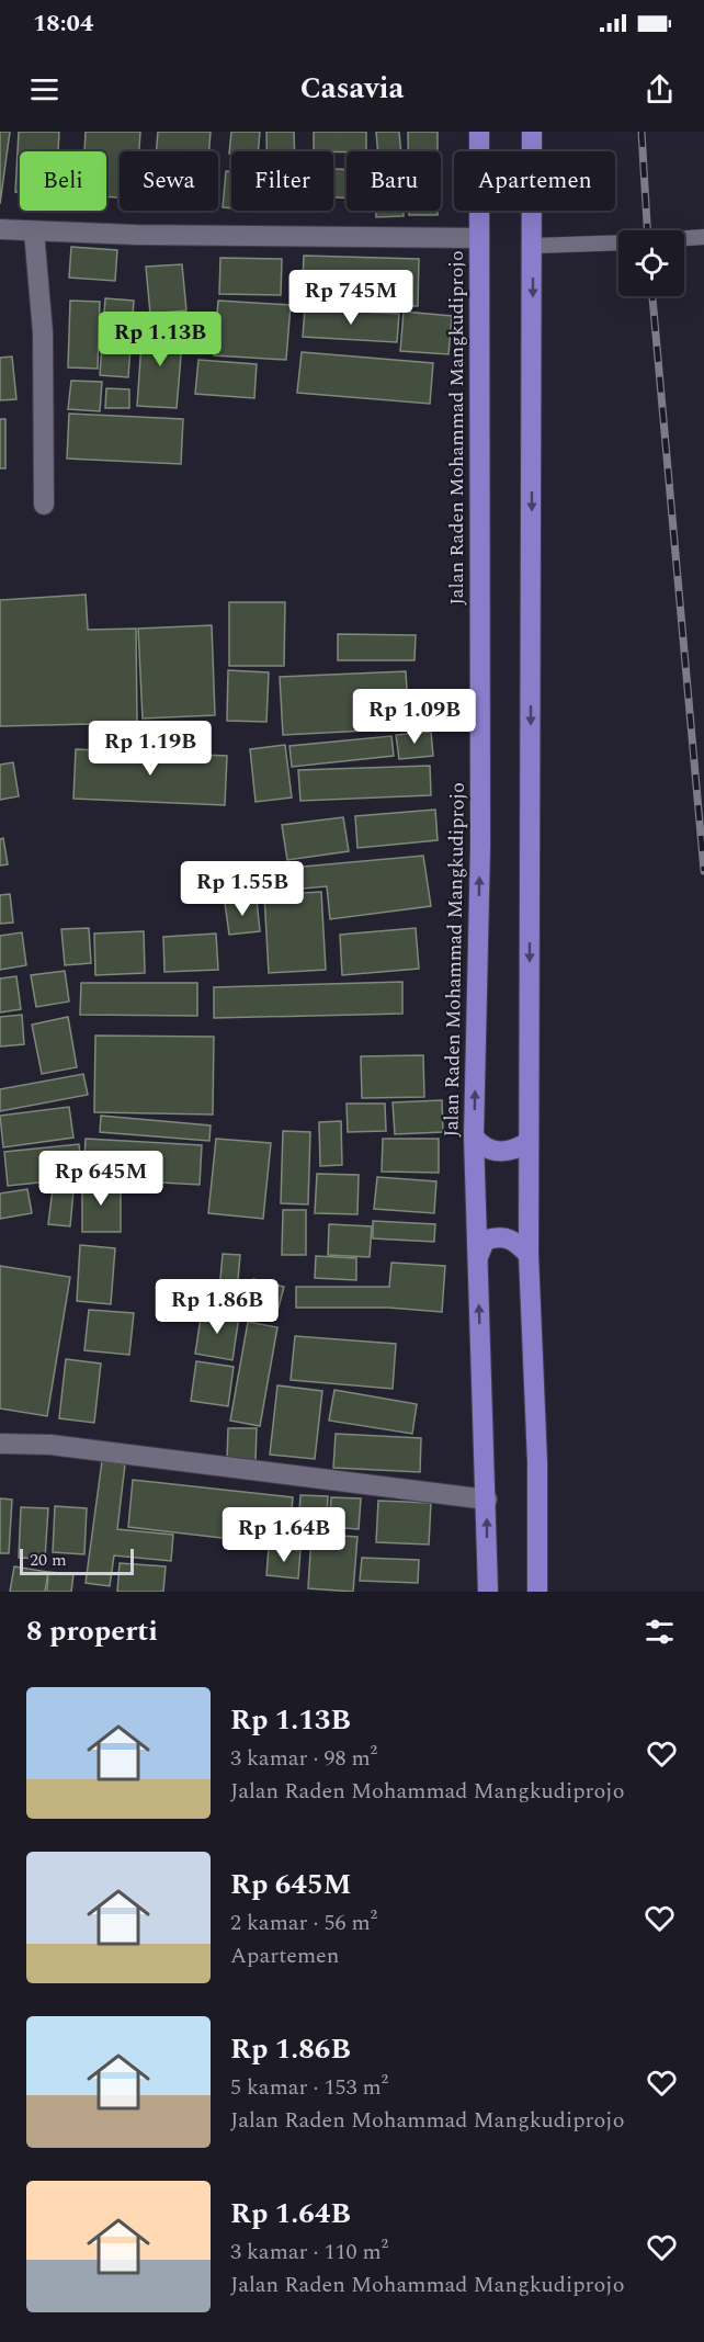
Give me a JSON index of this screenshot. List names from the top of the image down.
{
  "streets": {
    "highway": ["Jalan Raden Mohammad Mangkudiprojo"]
  },
  "scale_bar": "20 m",
  "page": {
    "status": "18:04",
    "header": "Casavia",
    "chip": [
      "Beli",
      "Sewa",
      "Filter",
      "Baru",
      "Apartemen"
    ],
    "price": [
      "Rp 745M",
      "Rp 1.13B",
      "Rp 1.09B",
      "Rp 1.19B",
      "Rp 1.55B",
      "Rp 645M",
      "Rp 1.86B",
      "Rp 1.64B"
    ],
    "scale": "20 m",
    "heading": "8 properti",
    "list": [
      {
        "name": "Rp 1.13B",
        "note": "3 kamar · 98 m² · Jalan Raden Mohammad Mangkudiprojo"
      },
      {
        "name": "Rp 645M",
        "note": "2 kamar · 56 m² · Apartemen"
      },
      {
        "name": "Rp 1.86B",
        "note": "5 kamar · 153 m² · Jalan Raden Mohammad Mangkudiprojo"
      },
      {
        "name": "Rp 1.64B",
        "note": "3 kamar · 110 m² · Jalan Raden Mohammad Mangkudiprojo"
      }
    ]
  }
}
